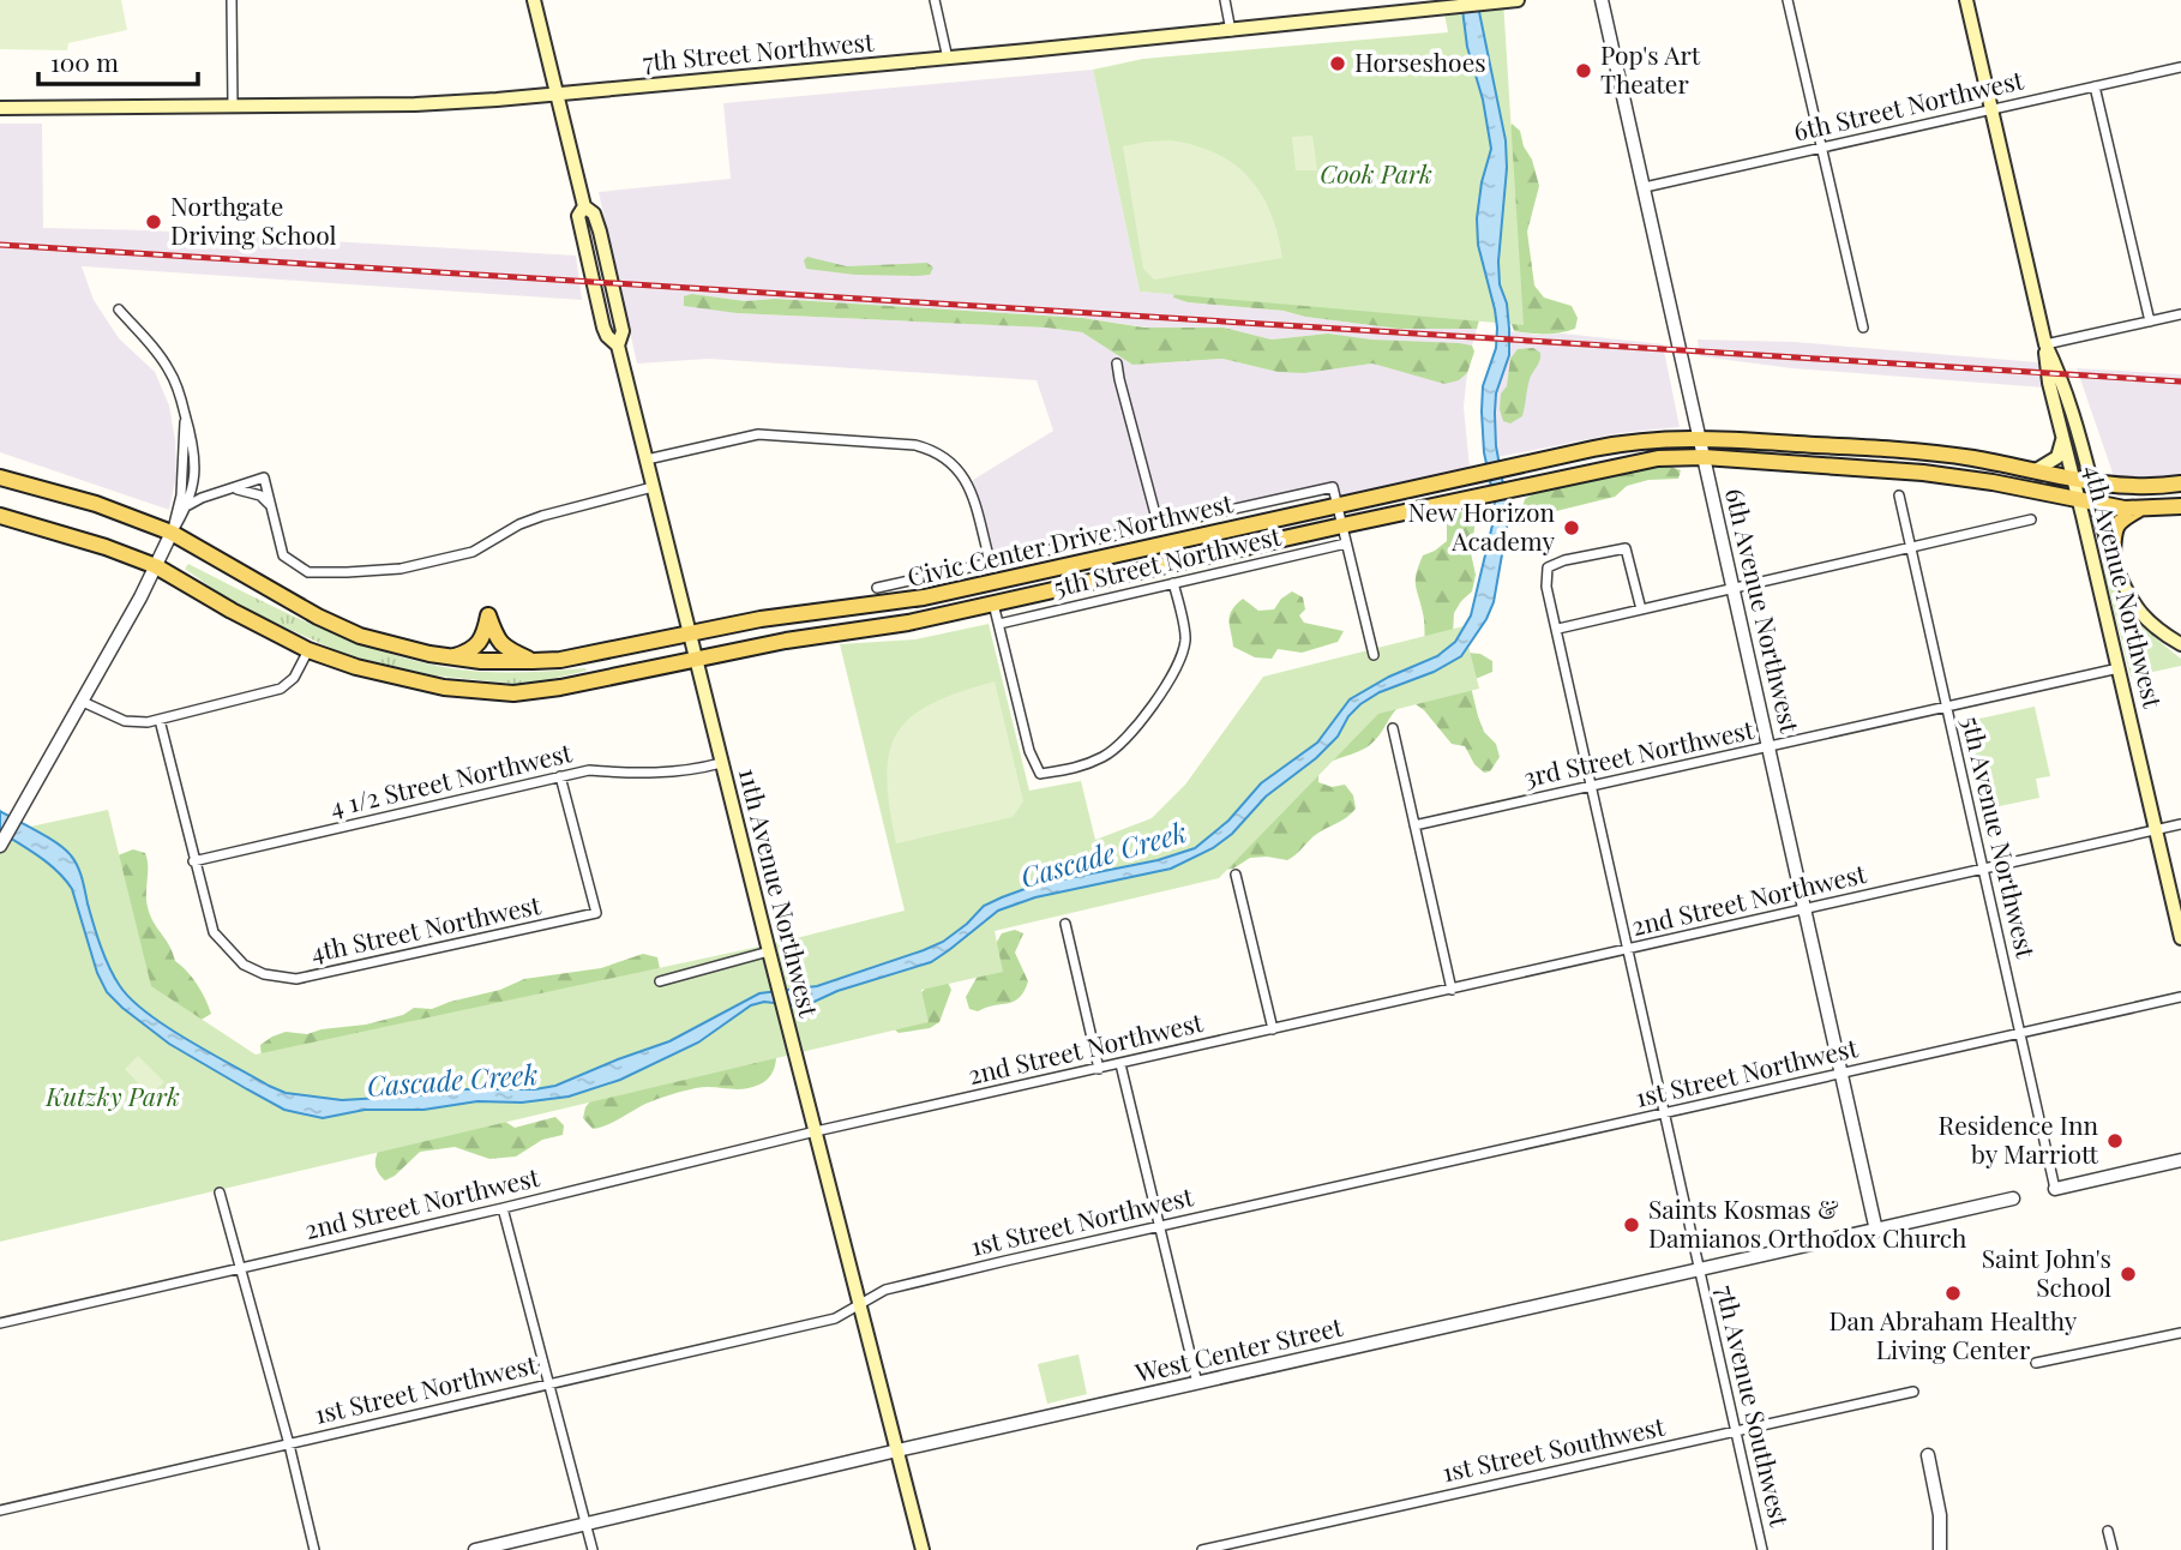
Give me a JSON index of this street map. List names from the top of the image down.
{
  "streets": {
    "main road": [
      "7th Street Northwest",
      "Civic Center Drive Northwest",
      "4th Avenue Northwest",
      "11th Avenue Northwest"
    ],
    "street": [
      "6th Street Northwest",
      "5th Street Northwest",
      "6th Avenue Northwest",
      "3rd Street Northwest",
      "4 1/2 Street Northwest",
      "5th Avenue Northwest",
      "2nd Street Northwest",
      "4th Street Northwest",
      "1st Street Northwest",
      "West Center Street",
      "7th Avenue Southwest",
      "1st Street Southwest"
    ]
  },
  "crossings": [
    ["7th Street Northwest", "11th Avenue Northwest"],
    ["6th Street Northwest", "4th Avenue Northwest"],
    ["6th Street Northwest", "6th Avenue Northwest"],
    ["Civic Center Drive Northwest", "5th Street Northwest"],
    ["Civic Center Drive Northwest", "4th Avenue Northwest"],
    ["Civic Center Drive Northwest", "6th Avenue Northwest"],
    ["Civic Center Drive Northwest", "11th Avenue Northwest"],
    ["4th Avenue Northwest", "3rd Street Northwest"],
    ["4th Avenue Northwest", "2nd Street Northwest"],
    ["6th Avenue Northwest", "3rd Street Northwest"],
    ["6th Avenue Northwest", "2nd Street Northwest"],
    ["6th Avenue Northwest", "1st Street Northwest"],
    ["6th Avenue Northwest", "West Center Street"],
    ["3rd Street Northwest", "5th Avenue Northwest"],
    ["3rd Street Northwest", "7th Avenue Southwest"],
    ["4 1/2 Street Northwest", "11th Avenue Northwest"],
    ["4 1/2 Street Northwest", "4th Street Northwest"],
    ["5th Avenue Northwest", "2nd Street Northwest"],
    ["5th Avenue Northwest", "1st Street Northwest"],
    ["11th Avenue Northwest", "2nd Street Northwest"],
    ["11th Avenue Northwest", "1st Street Northwest"],
    ["11th Avenue Northwest", "West Center Street"],
    ["2nd Street Northwest", "7th Avenue Southwest"],
    ["1st Street Northwest", "7th Avenue Southwest"],
    ["West Center Street", "7th Avenue Southwest"],
    ["7th Avenue Southwest", "1st Street Southwest"]
  ],
  "water": ["Cascade Creek"],
  "parks": ["Cook Park", "Kutzky Park"],
  "places": [
    "Horseshoes",
    "Pop's Art Theater",
    "Northgate Driving School",
    "New Horizon Academy",
    "Residence Inn by Marriott",
    "Saints Kosmas & Damianos Orthodox Church",
    "Saint John's School",
    "Dan Abraham Healthy Living Center"
  ],
  "scale_bar": "100 m"
}
